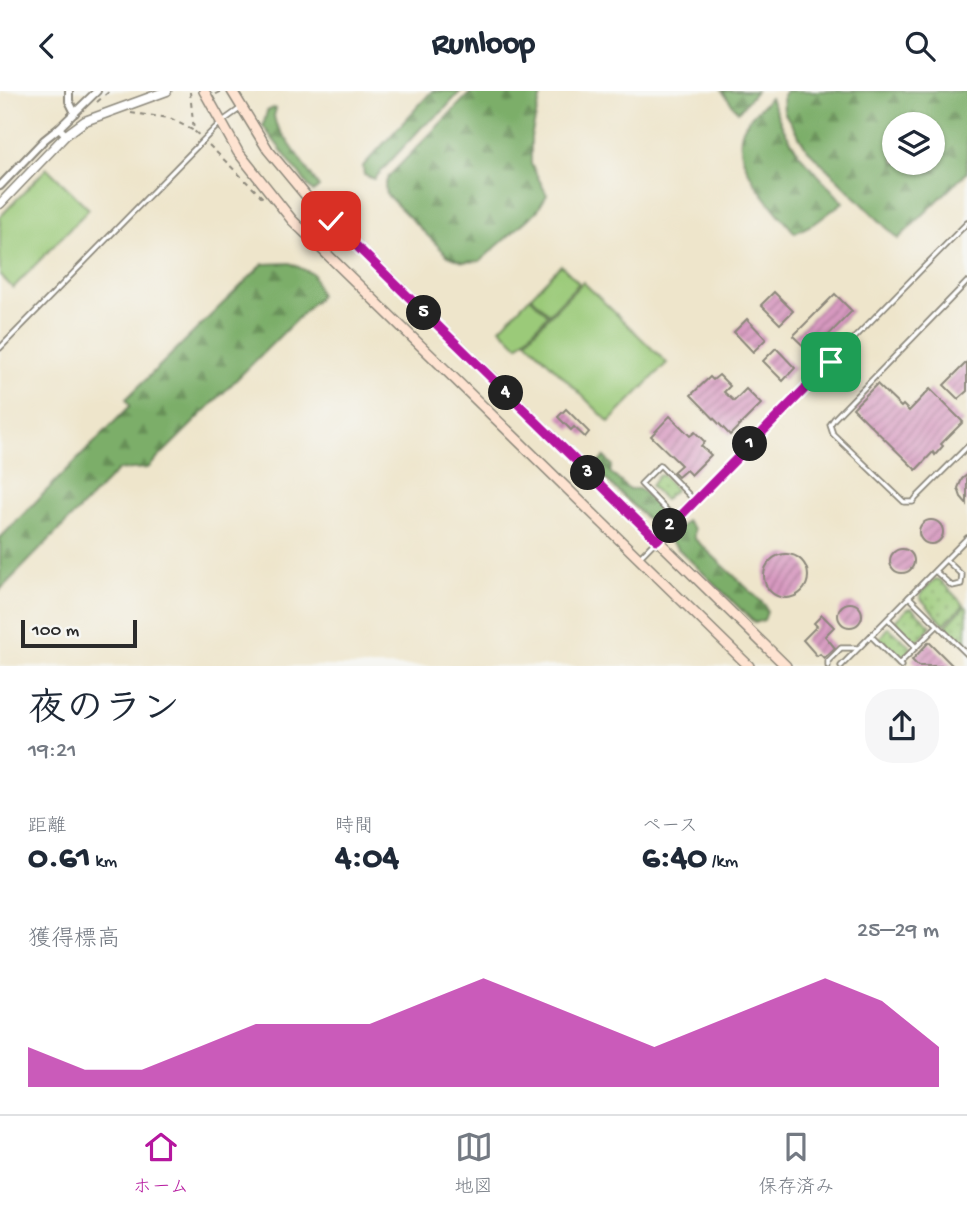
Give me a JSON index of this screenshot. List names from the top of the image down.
{
  "scale_bar": "100 m",
  "page": {
    "header": "Runloop",
    "pins": [
      "5",
      "4",
      "1",
      "3",
      "2"
    ],
    "scale": "100 m",
    "heading": ["夜のラン", "19:21"],
    "stats": [
      ["距離", "0.61 km"],
      ["時間", "4:04"],
      ["ペース", "6:40 /km"]
    ],
    "chart": ["獲得標高", "25–29 m"],
    "tabs": ["ホーム", "地図", "保存済み"]
  }
}
